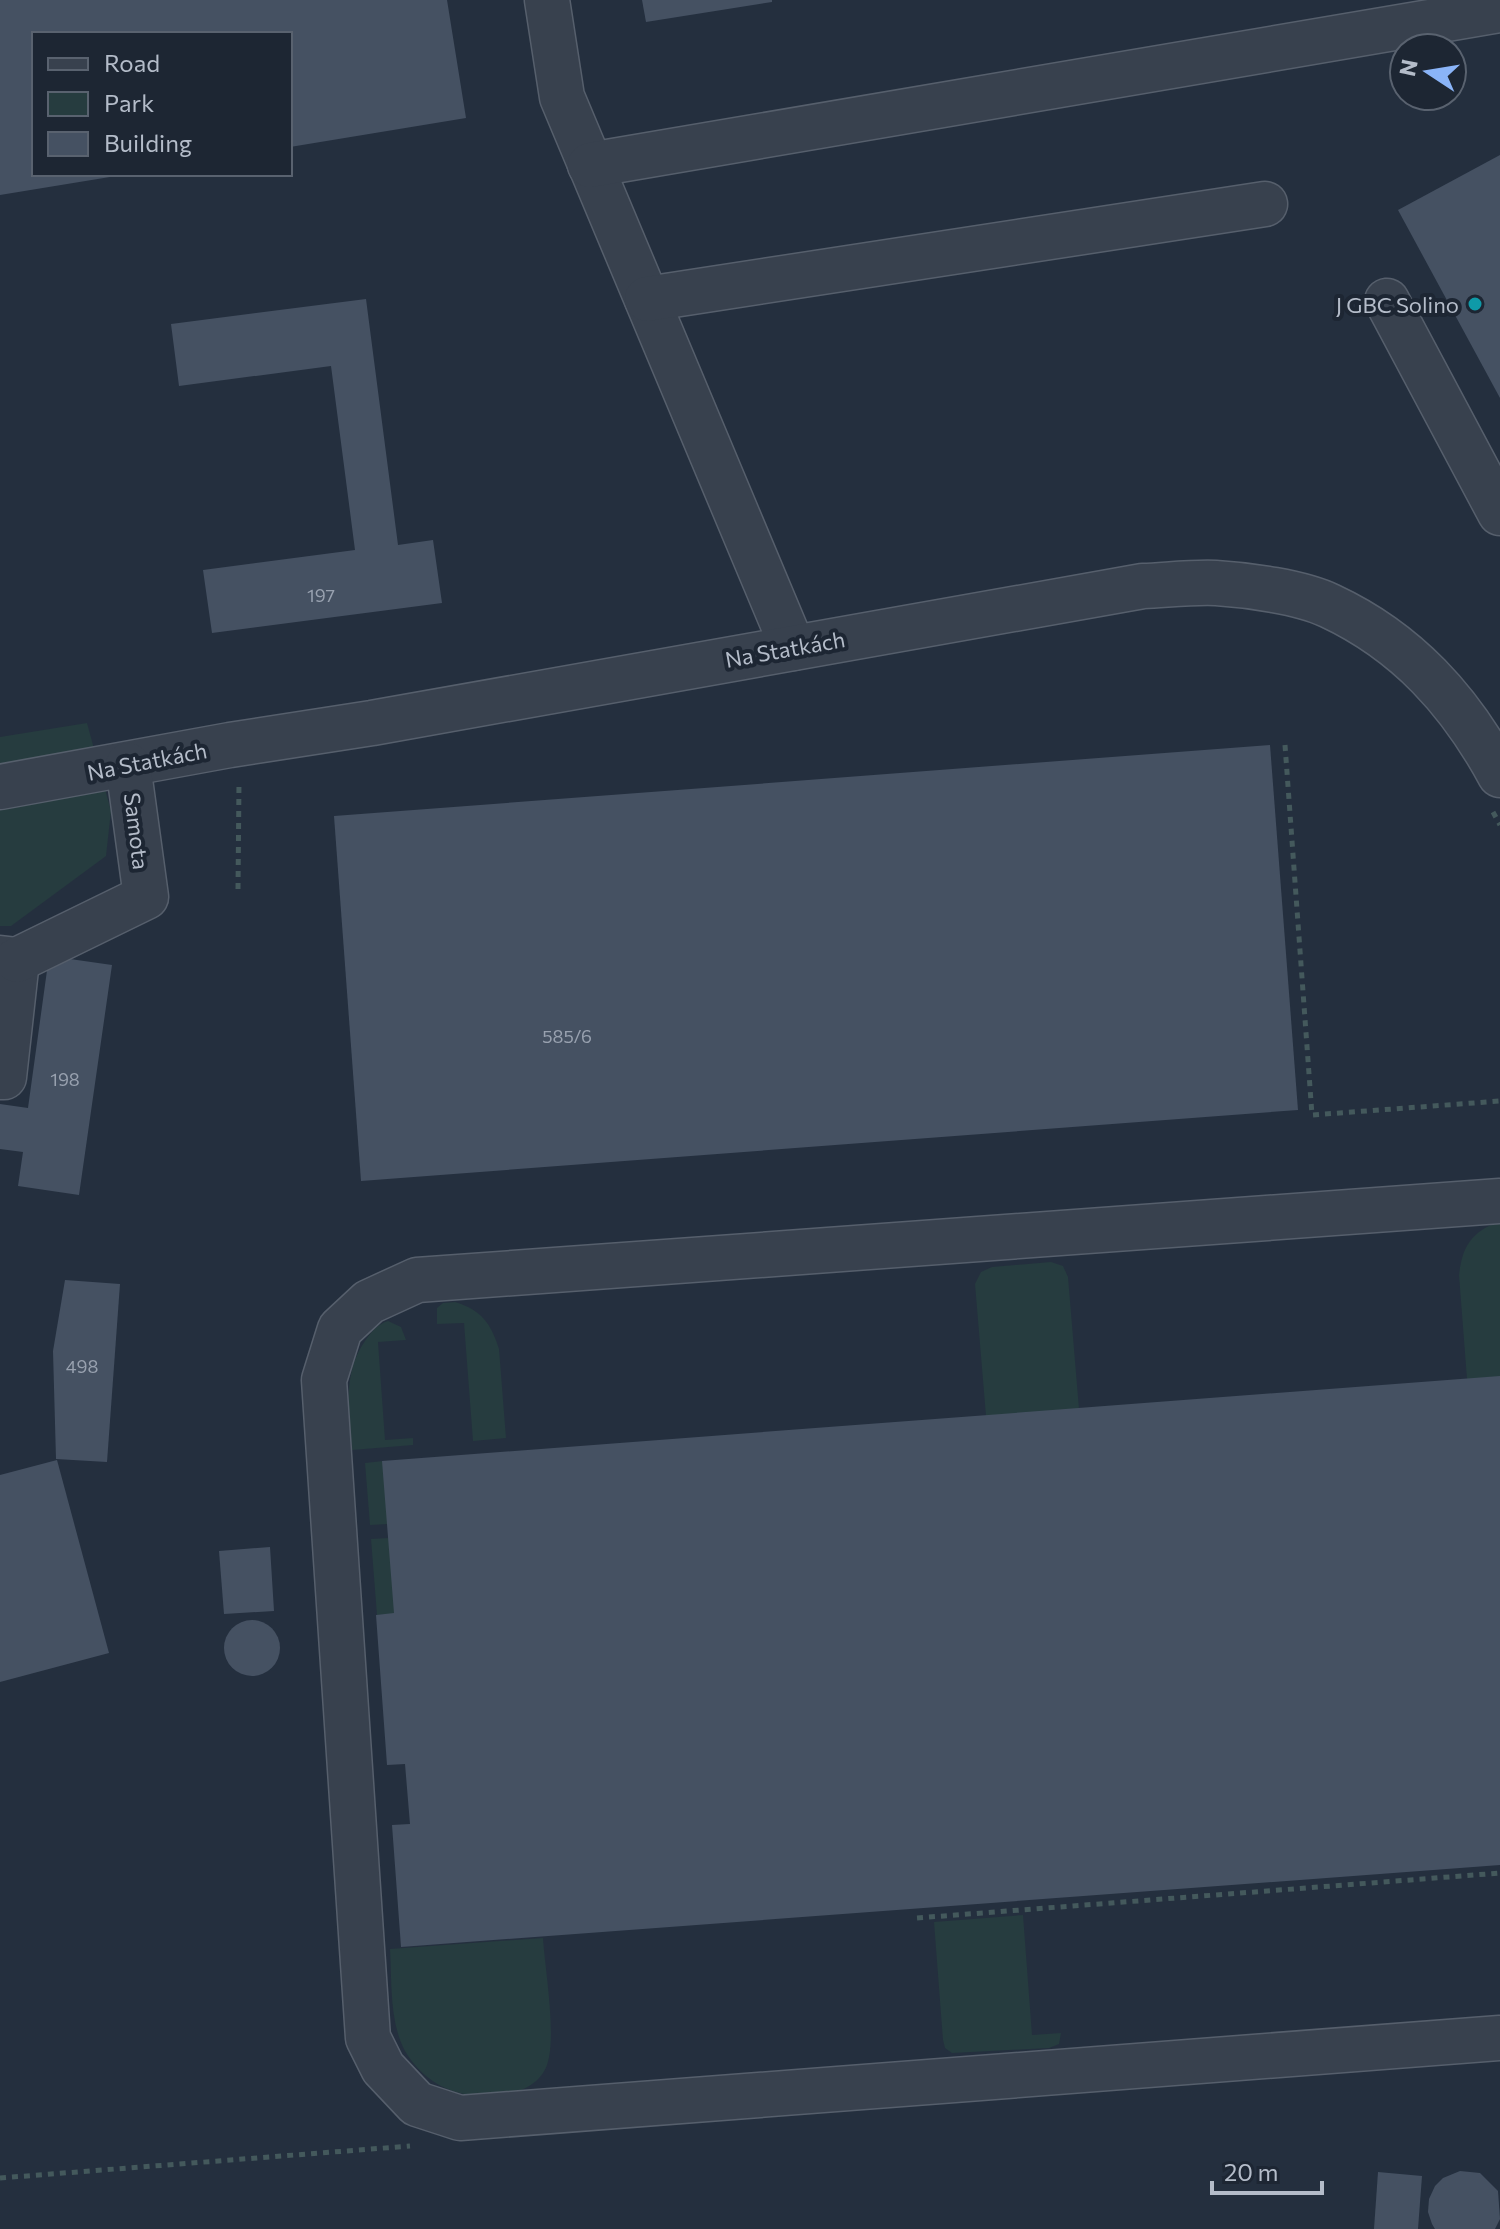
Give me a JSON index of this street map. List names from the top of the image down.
{
  "streets": {
    "street": ["Na Statkách", "Samota"]
  },
  "crossings": [
    ["Na Statkách", "Samota"]
  ],
  "places": ["J GBC Solino"],
  "house_numbers": [
    "197",
    "585/6",
    "198",
    "498"
  ],
  "legend": ["Road", "Park", "Building"],
  "scale_bar": "20 m",
  "north": "left"
}
